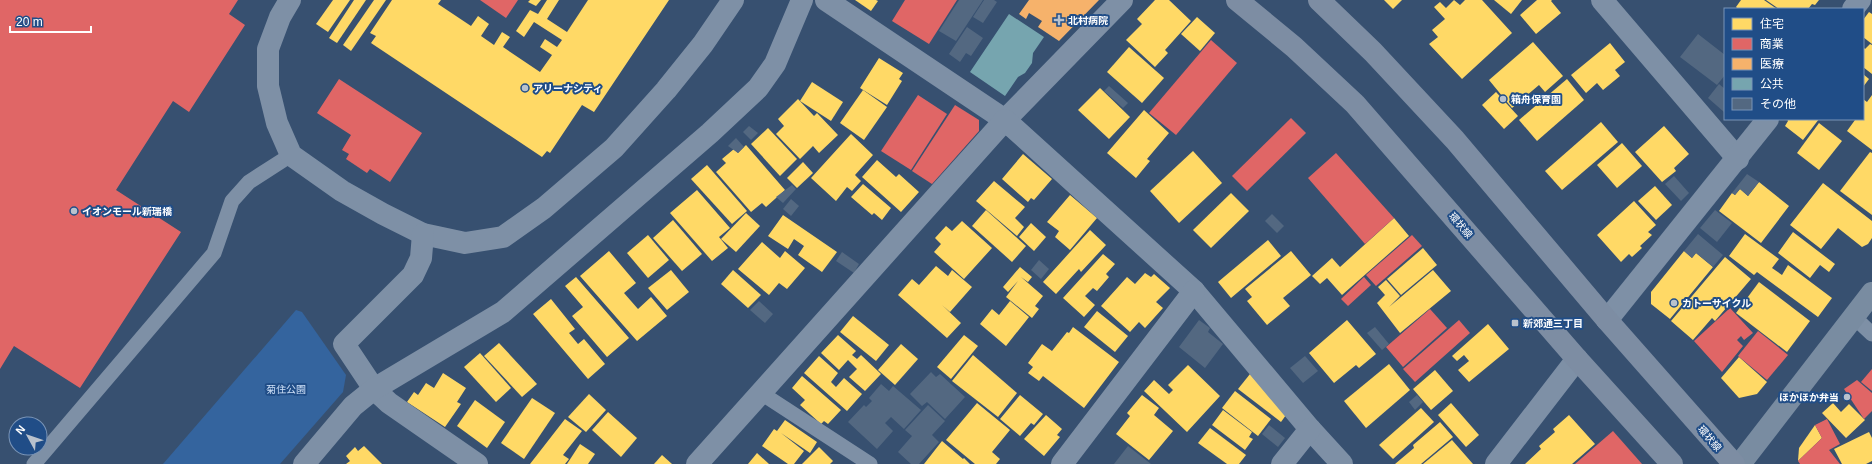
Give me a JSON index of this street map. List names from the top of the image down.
{
  "streets": {
    "main road": ["環状線"]
  },
  "parks": ["菊住公園"],
  "places": {
    "health": ["北村病院"],
    "other": [
      "アリーナシティ",
      "箱舟保育園",
      "イオンモール新瑞橋",
      "カトーサイクル",
      "ほかほか弁当"
    ],
    "transit": ["新郊通三丁目"]
  },
  "legend": [
    "住宅",
    "商業",
    "医療",
    "公共",
    "その他"
  ],
  "scale_bar": "20 m",
  "north": "top left"
}
